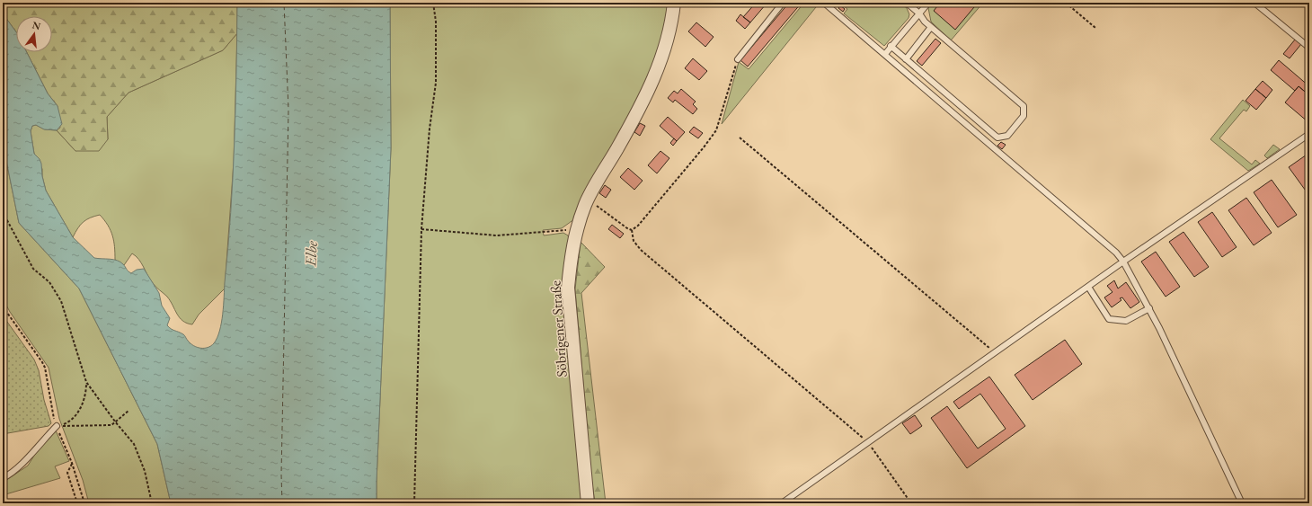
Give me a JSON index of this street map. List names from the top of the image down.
{
  "streets": {
    "street": ["Söbrigener Straße"]
  },
  "water": ["Elbe"],
  "north": "top"
}
